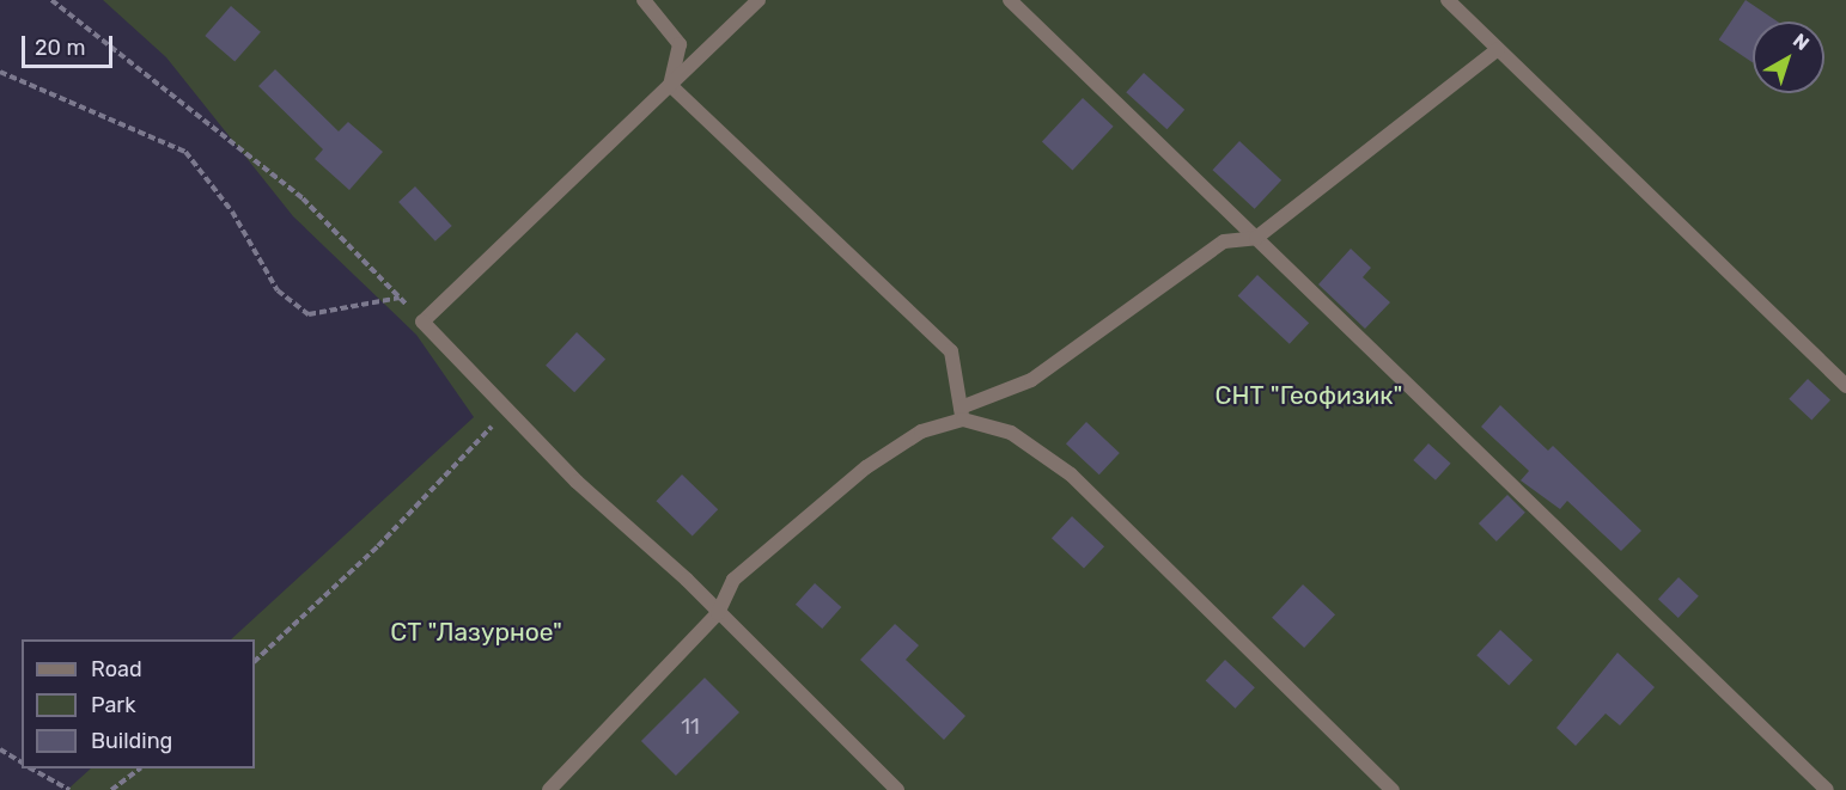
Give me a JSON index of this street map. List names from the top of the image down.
{
  "parks": ["СНТ \"Геофизик\"", "СТ \"Лазурное\""],
  "house_numbers": ["11"],
  "legend": ["Road", "Park", "Building"],
  "scale_bar": "20 m",
  "north": "top right"
}
